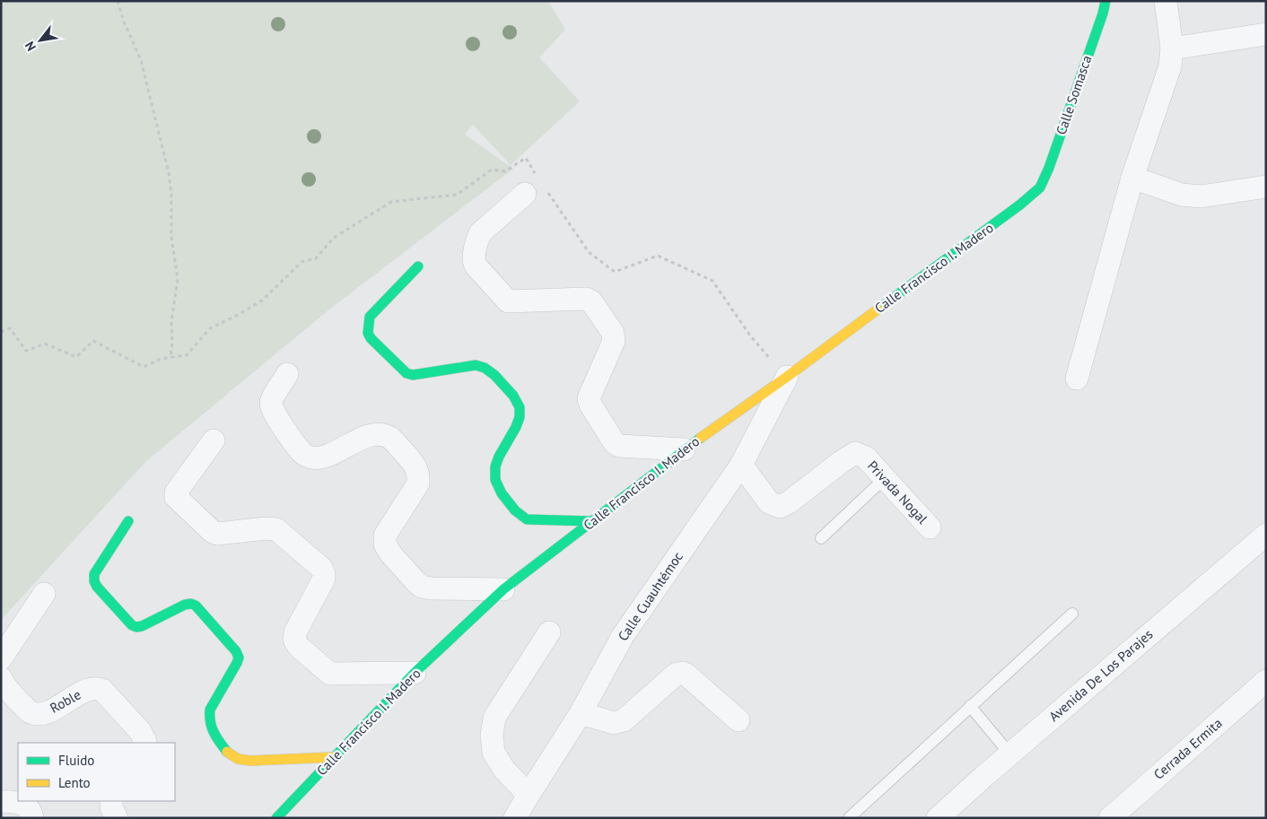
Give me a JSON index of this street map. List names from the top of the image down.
{
  "streets": {
    "street": [
      "Calle Somasca",
      "Calle Francisco I. Madero",
      "Privada Nogal",
      "Calle Cuauhtémoc",
      "Avenida De Los Parajes",
      "Roble",
      "Cerrada Ermita"
    ]
  },
  "crossings": [
    ["Calle Somasca", "Calle Francisco I. Madero"],
    ["Calle Francisco I. Madero", "Calle Cuauhtémoc"],
    ["Privada Nogal", "Calle Cuauhtémoc"]
  ],
  "legend": ["Fluido", "Lento"],
  "north": "bottom left"
}
